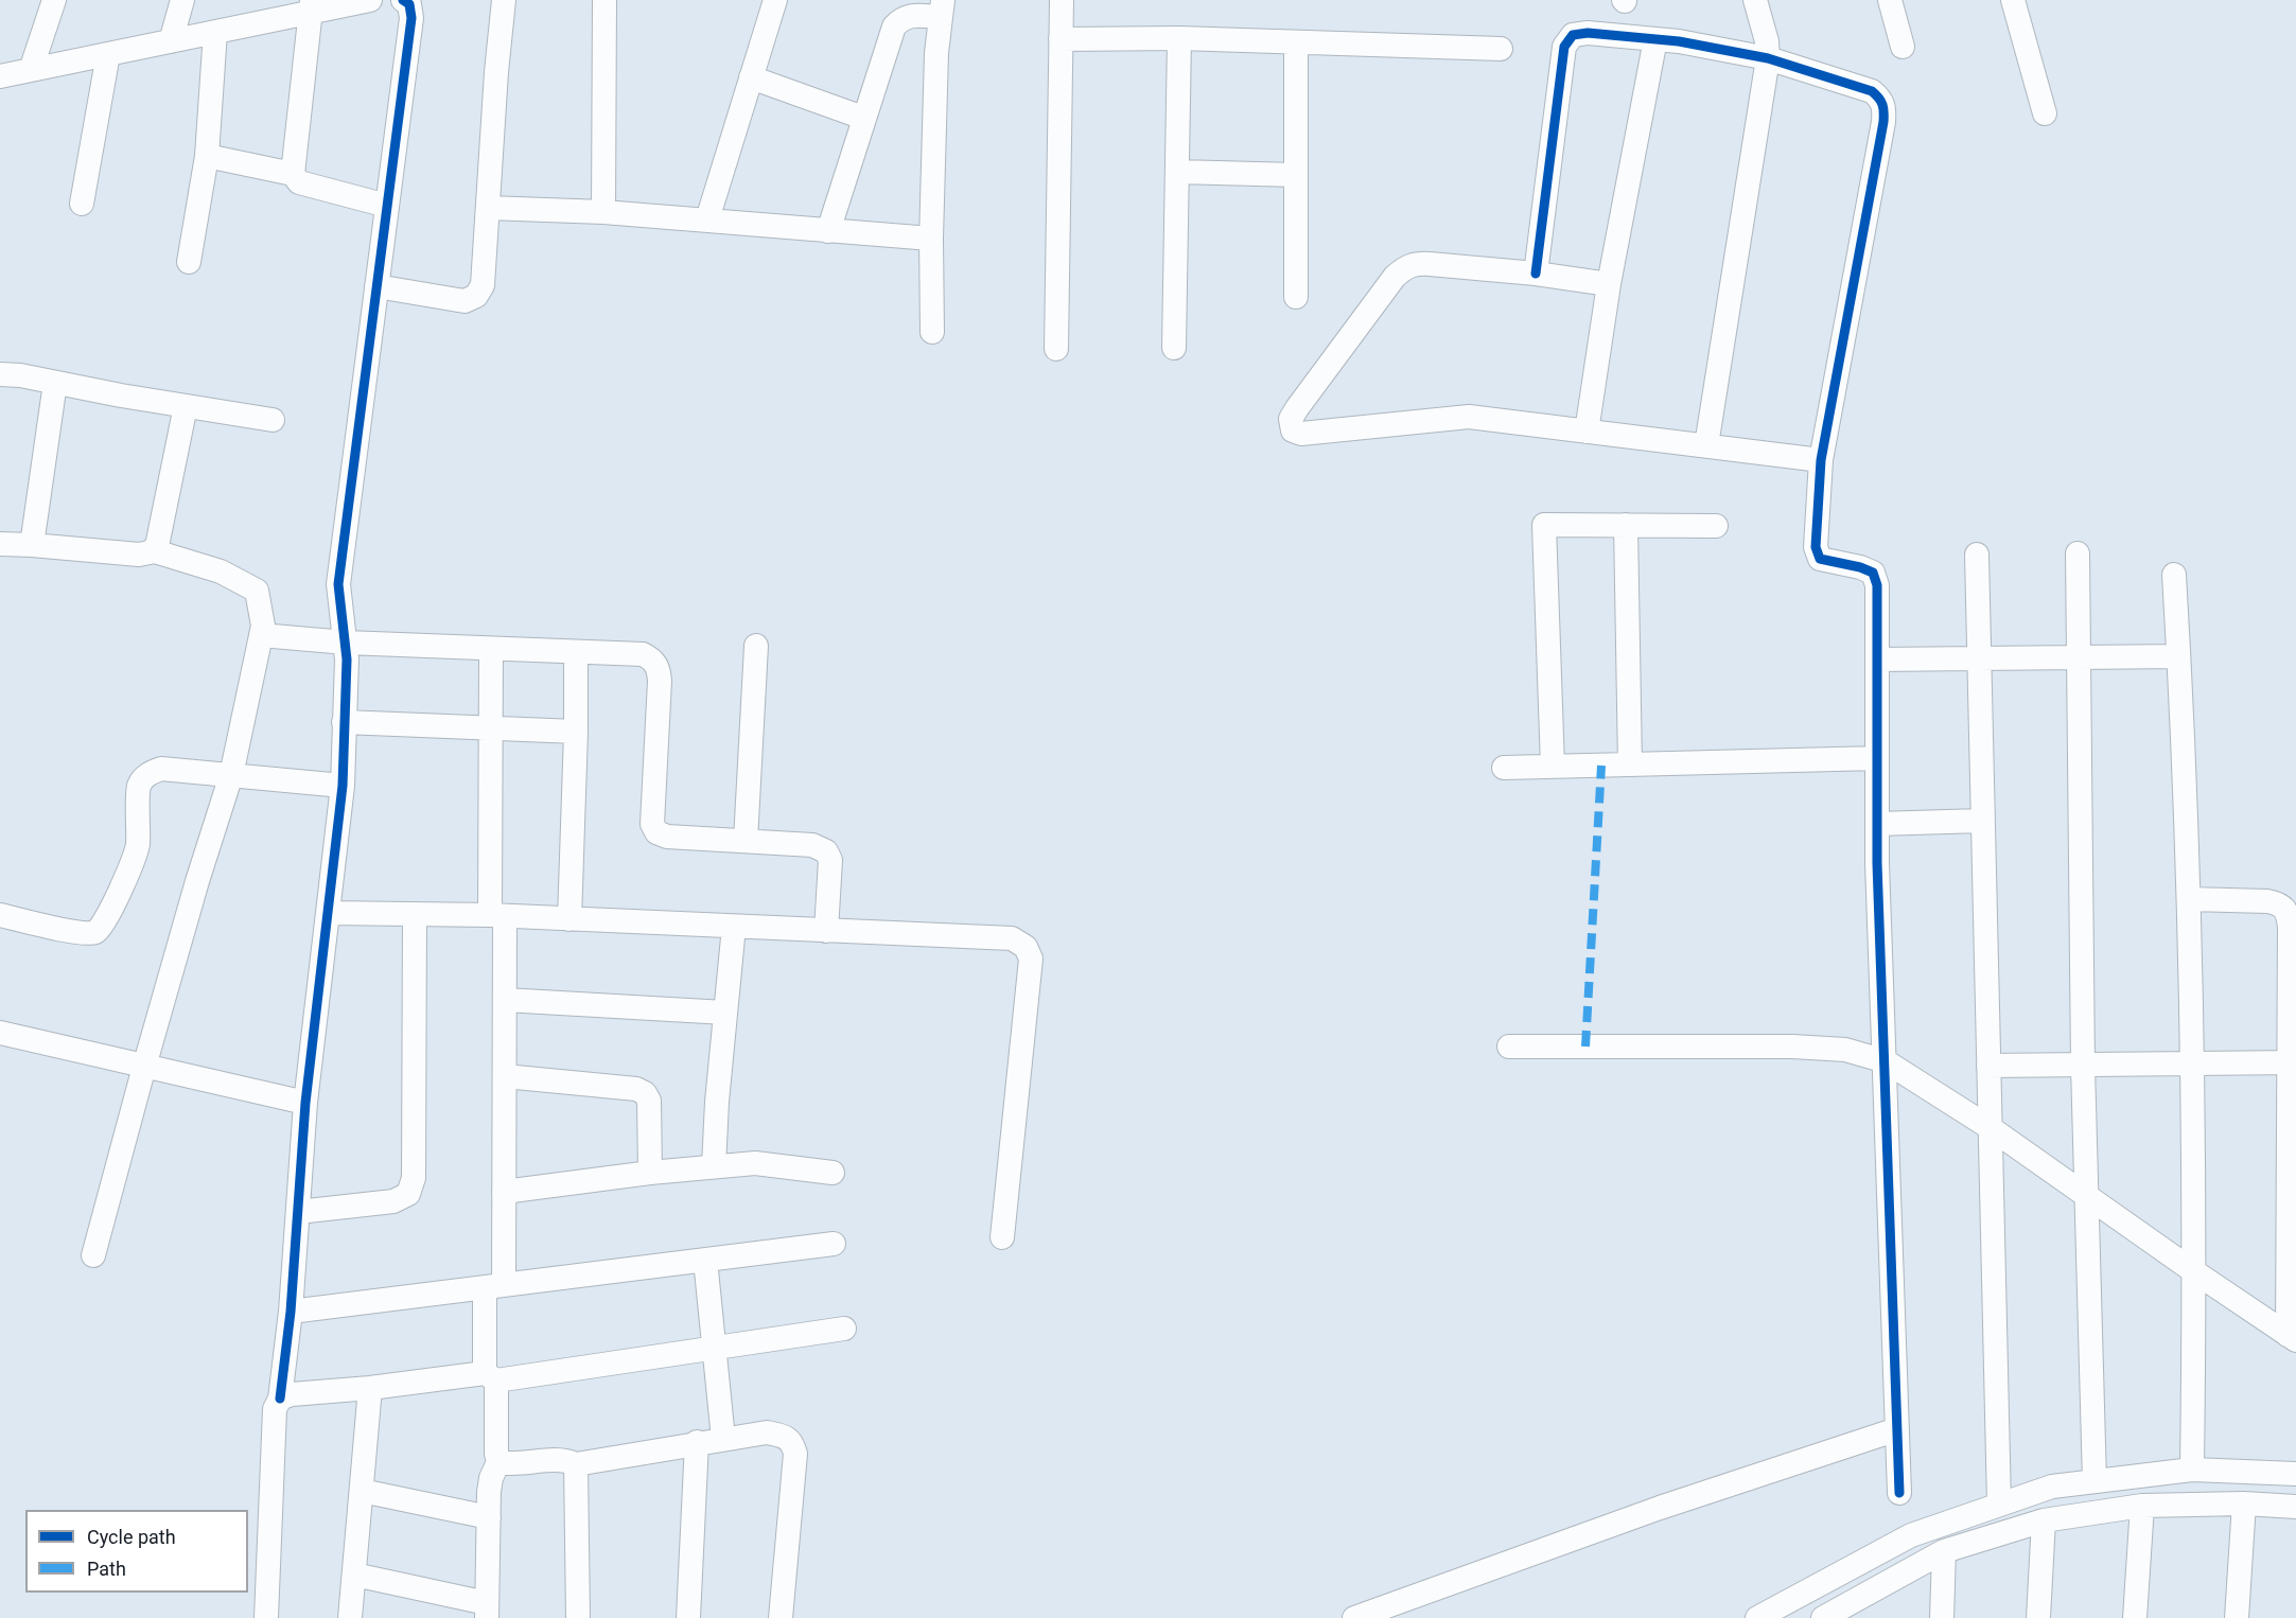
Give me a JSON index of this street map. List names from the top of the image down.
{
  "legend": ["Cycle path", "Path"]
}
